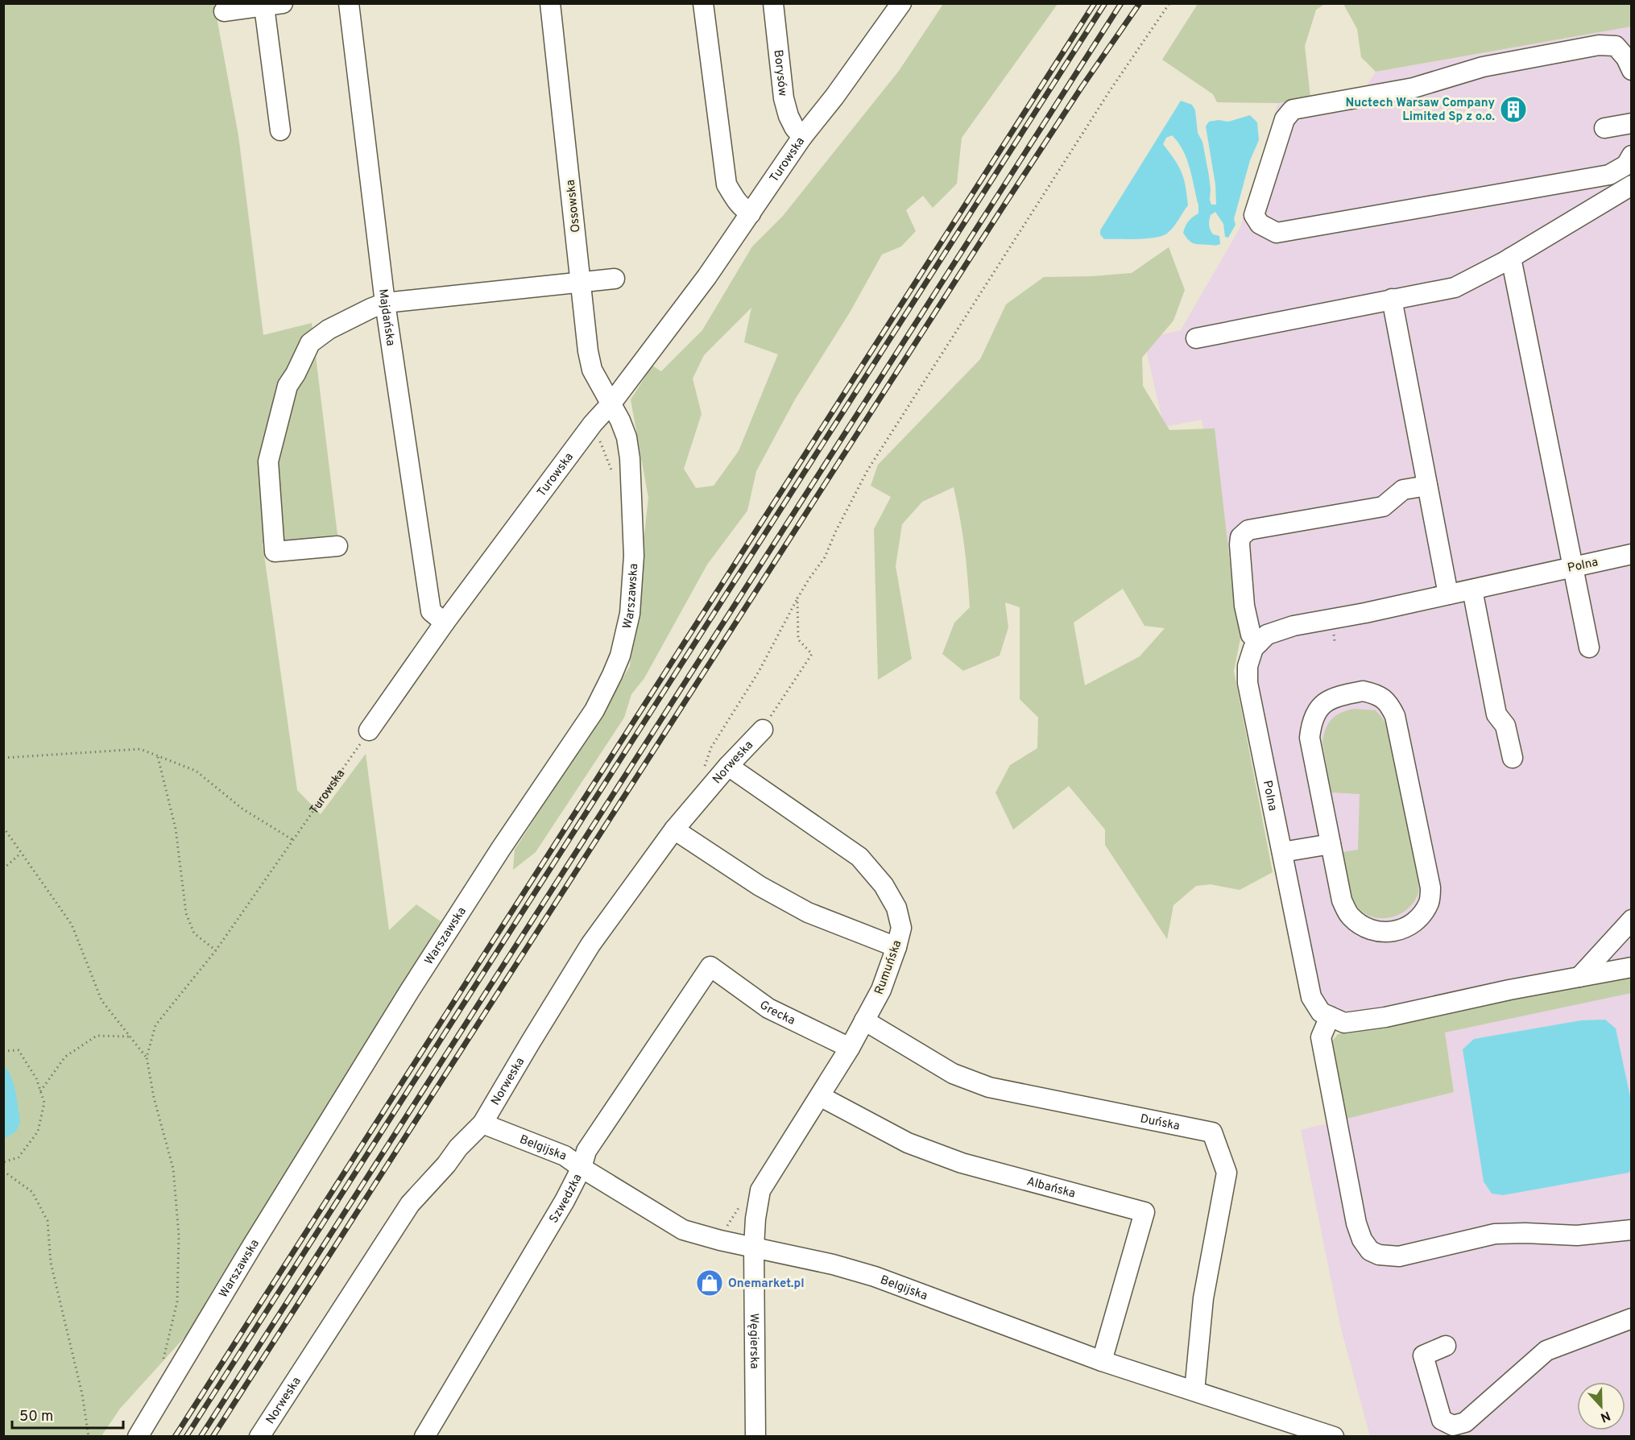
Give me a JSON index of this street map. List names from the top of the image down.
{
  "streets": {
    "street": [
      "Borysów",
      "Turowska",
      "Ossowska",
      "Majdańska",
      "Polna",
      "Warszawska",
      "Norweska",
      "Rumuńska",
      "Grecka",
      "Duńska",
      "Belgijska",
      "Albańska",
      "Szwedzka",
      "Węgierska"
    ]
  },
  "crossings": [
    ["Borysów", "Turowska"],
    ["Turowska", "Ossowska"],
    ["Turowska", "Majdańska"],
    ["Turowska", "Warszawska"],
    ["Ossowska", "Warszawska"],
    ["Norweska", "Rumuńska"],
    ["Norweska", "Belgijska"],
    ["Rumuńska", "Grecka"],
    ["Rumuńska", "Duńska"],
    ["Rumuńska", "Belgijska"],
    ["Rumuńska", "Albańska"],
    ["Rumuńska", "Węgierska"],
    ["Grecka", "Szwedzka"],
    ["Duńska", "Belgijska"],
    ["Belgijska", "Albańska"],
    ["Belgijska", "Szwedzka"],
    ["Belgijska", "Węgierska"]
  ],
  "places": {
    "building": ["Nuctech Warsaw Company Limited Sp z o.o."],
    "shop": ["Onemarket.pl"]
  },
  "scale_bar": "50 m",
  "north": "bottom"
}
